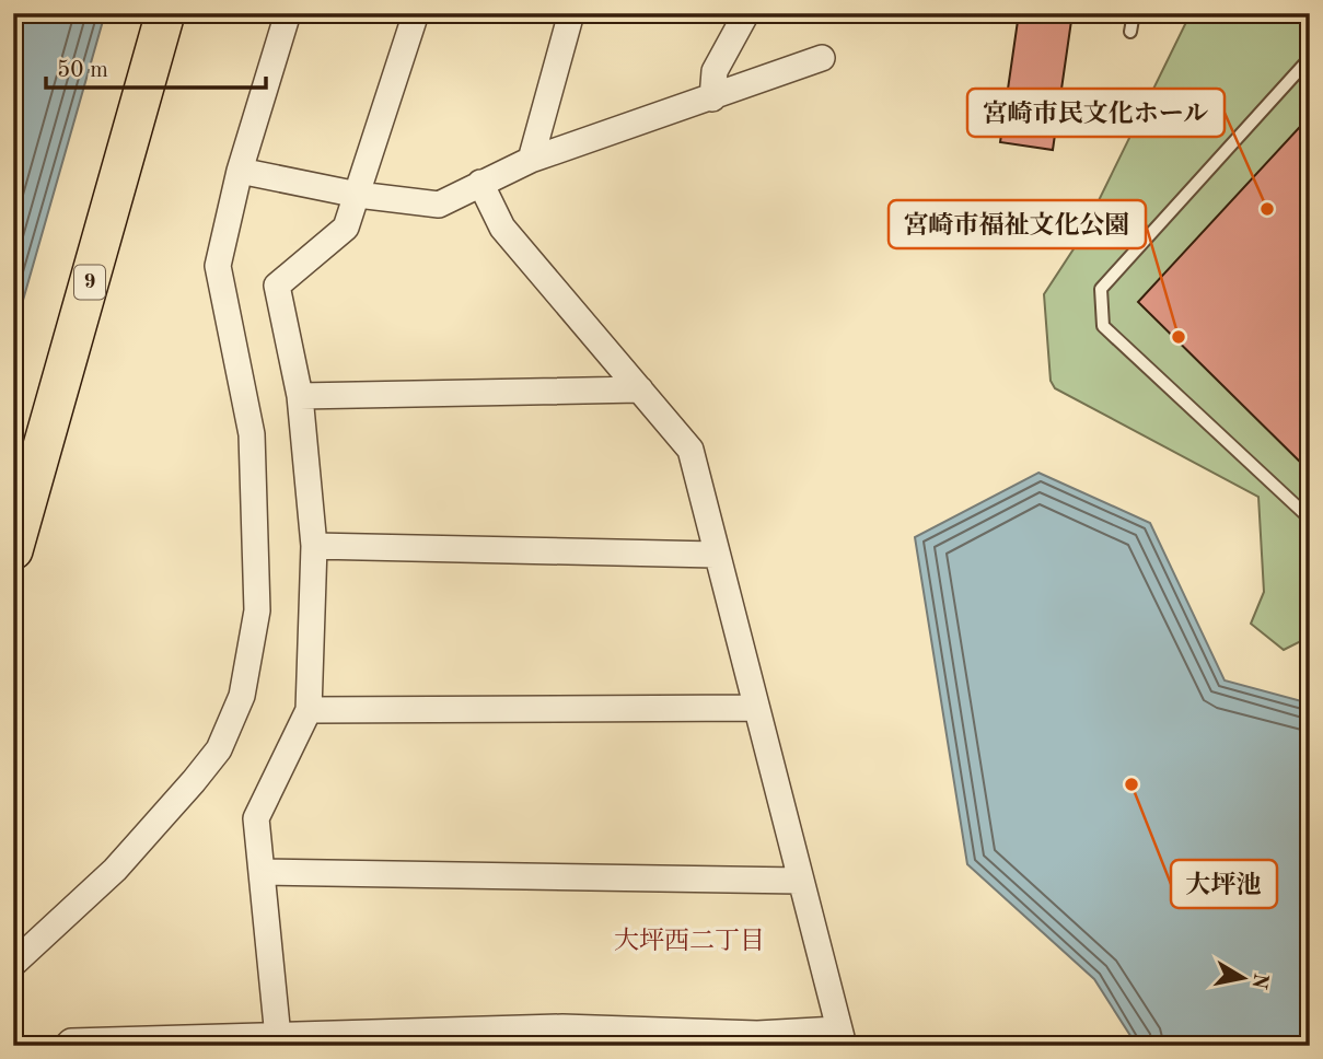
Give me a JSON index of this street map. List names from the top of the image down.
{
  "streets": {
    "main road": ["9"]
  },
  "districts": ["大坪西二丁目"],
  "places": ["宮崎市民文化ホール", "宮崎市福祉文化公園", "大坪池"],
  "scale_bar": "50 m",
  "north": "right"
}
